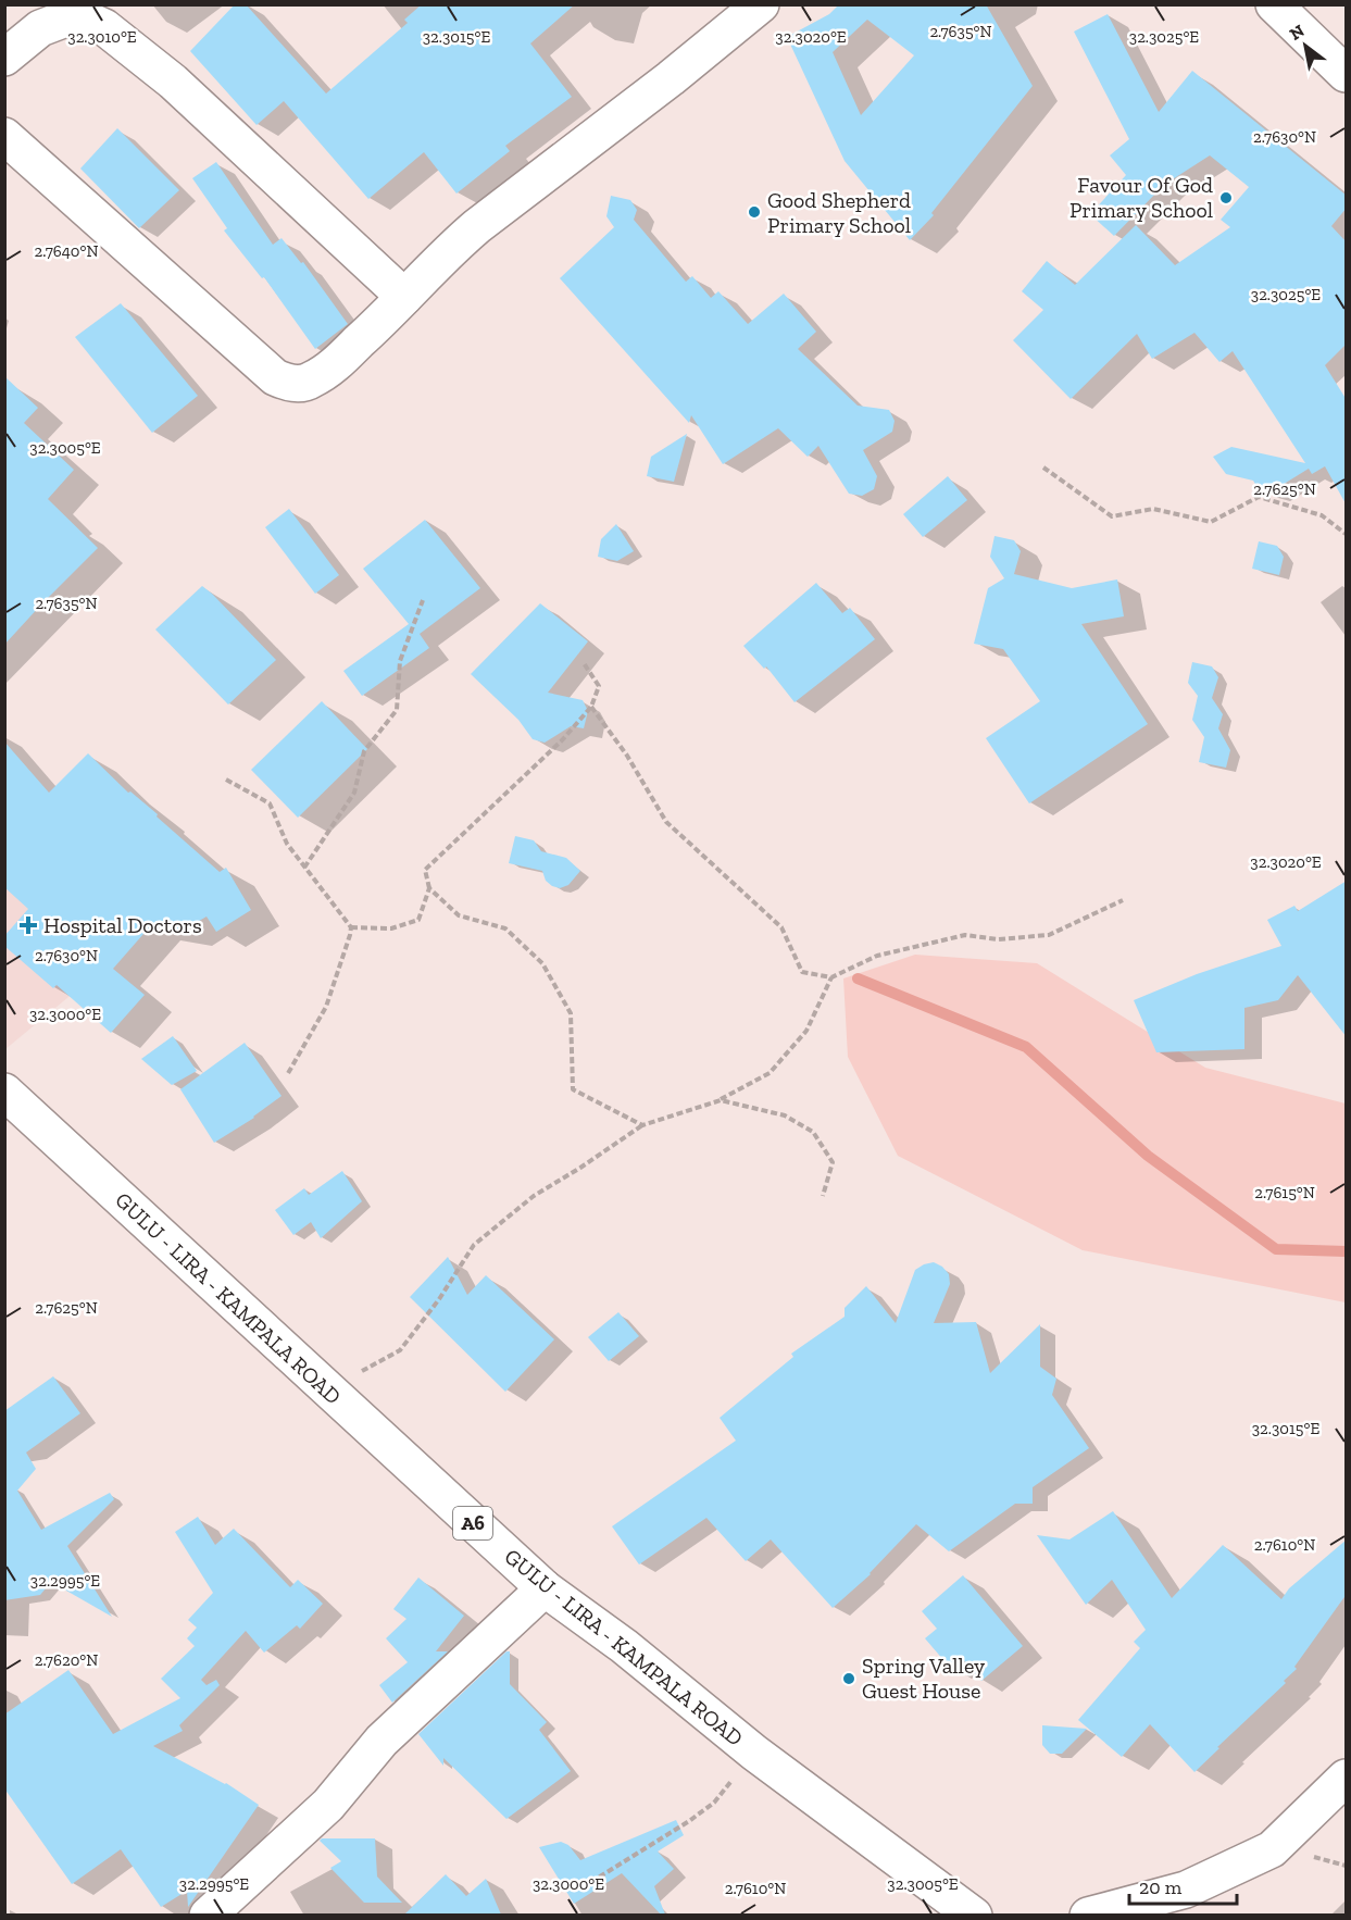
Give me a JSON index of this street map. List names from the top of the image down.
{
  "streets": {
    "street": ["GULU - LIRA - KAMPALA ROAD", "A6"]
  },
  "places": {
    "other": ["Favour Of God Primary School", "Good Shepherd Primary School", "Spring Valley Guest House"],
    "health": ["Hospital Doctors"]
  },
  "scale_bar": "20 m",
  "north": "top left",
  "coordinates": [
    "2.7635°N",
    "32.3015°E",
    "32.3010°E",
    "32.3020°E",
    "32.3025°E",
    "2.7630°N",
    "2.7640°N",
    "32.3005°E",
    "2.7625°N",
    "32.3000°E",
    "2.7615°N",
    "2.7610°N",
    "32.2995°E",
    "2.7620°N"
  ]
}
